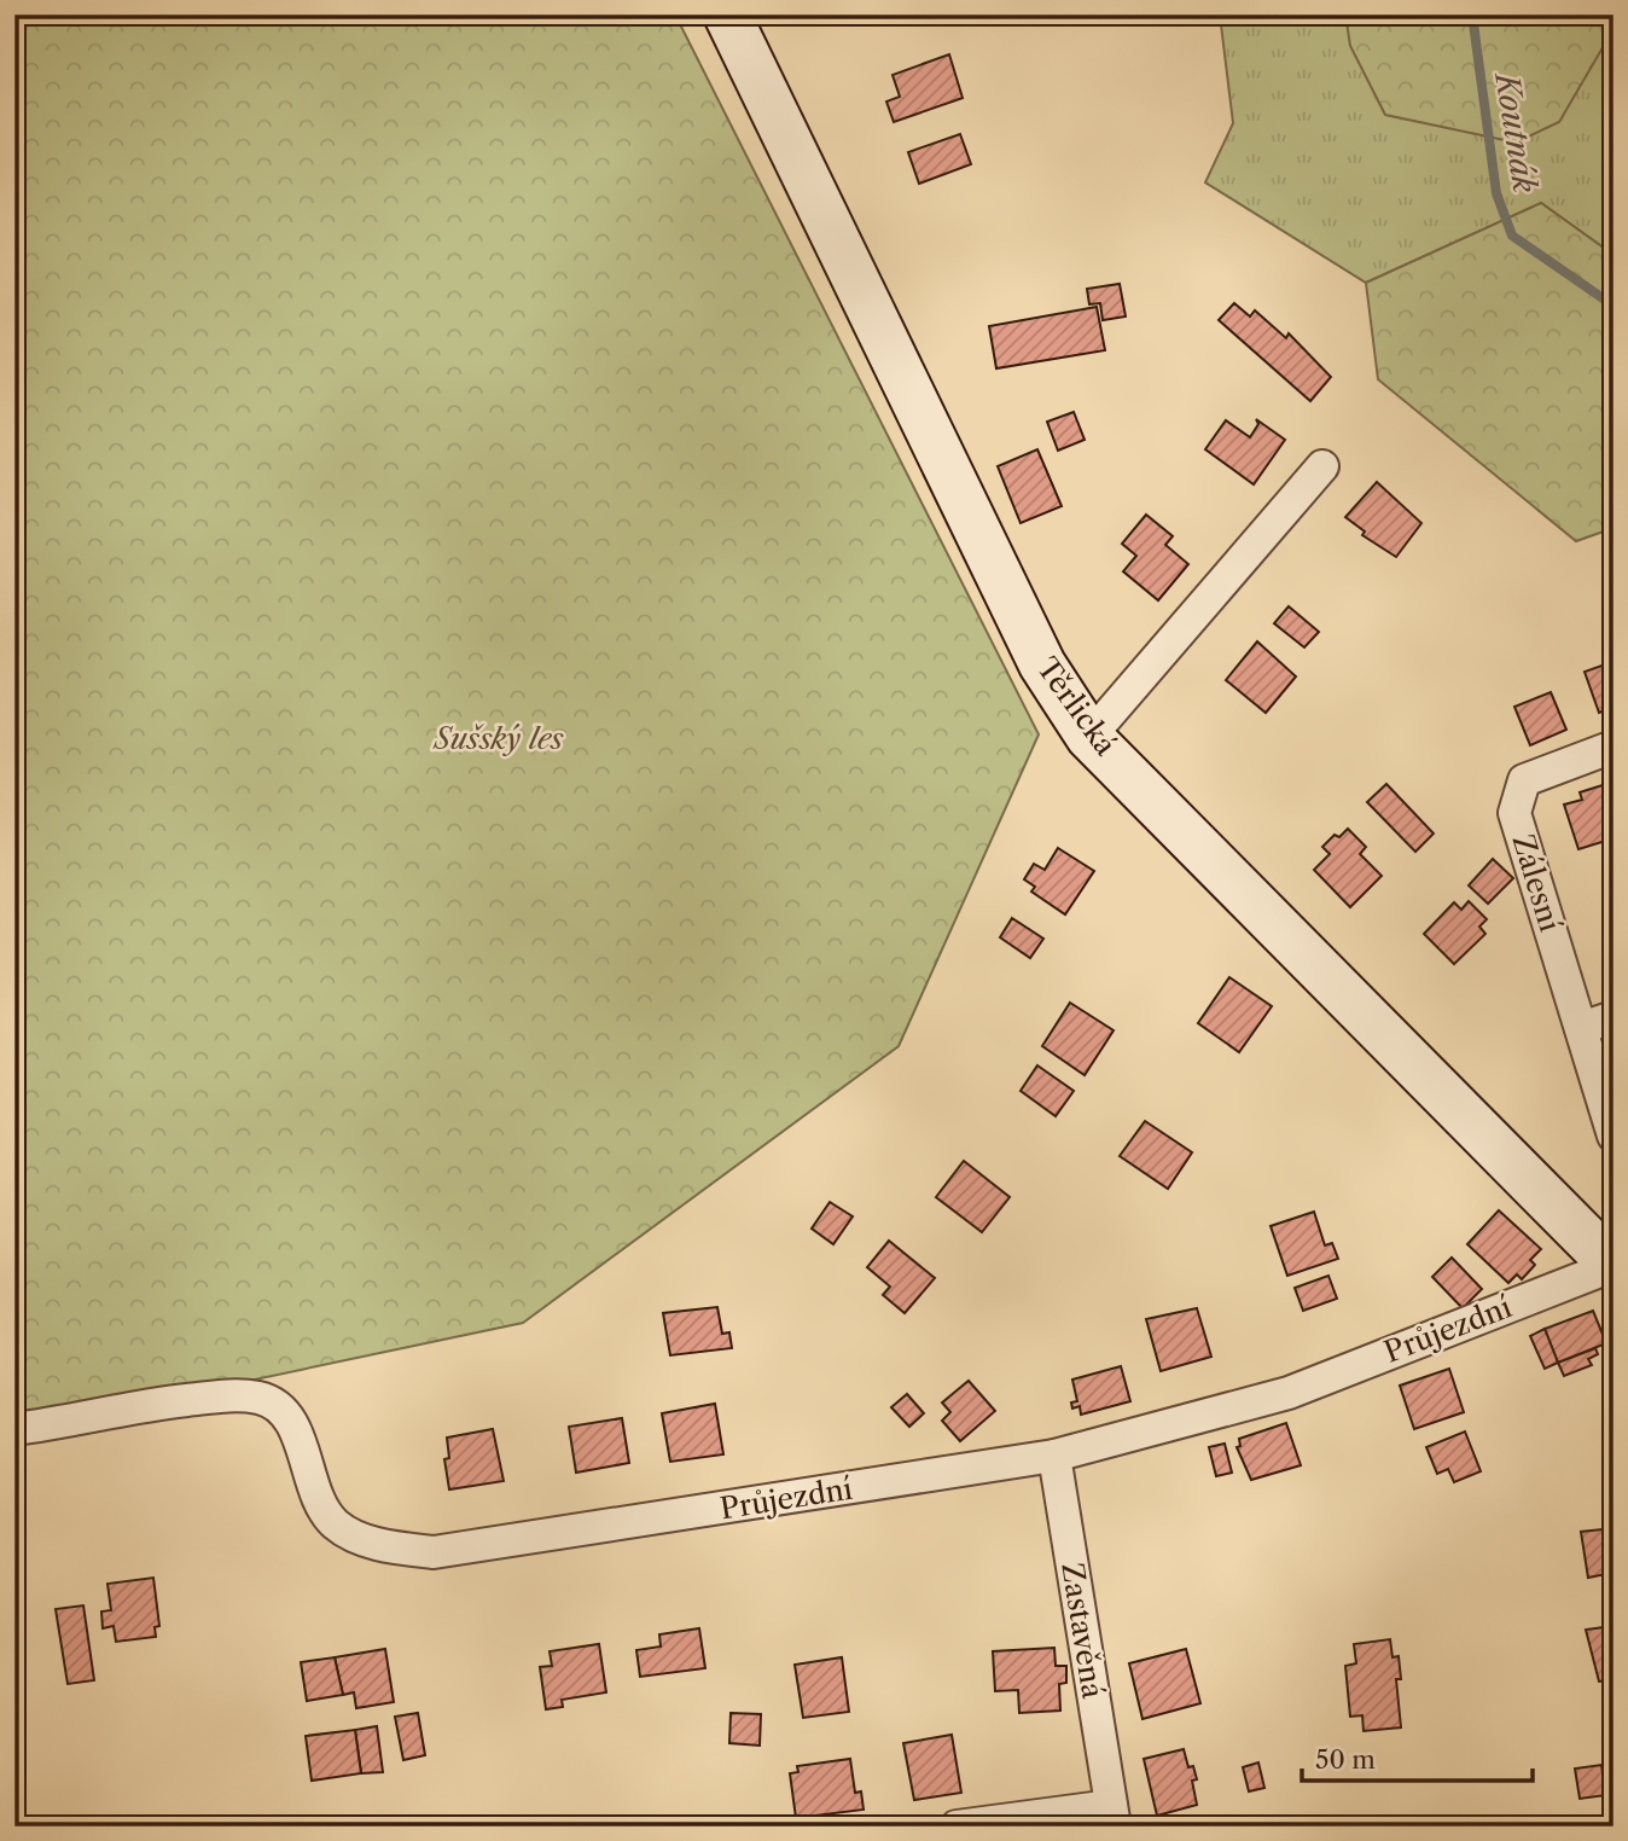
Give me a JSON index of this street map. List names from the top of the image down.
{
  "streets": {
    "main road": ["Těrlická"],
    "street": ["Zálesní", "Průjezdní", "Zastavěná"]
  },
  "crossings": [
    ["Těrlická", "Průjezdní"],
    ["Průjezdní", "Zastavěná"]
  ],
  "water": ["Koutnák"],
  "parks": ["Sušský les"],
  "scale_bar": "50 m"
}
